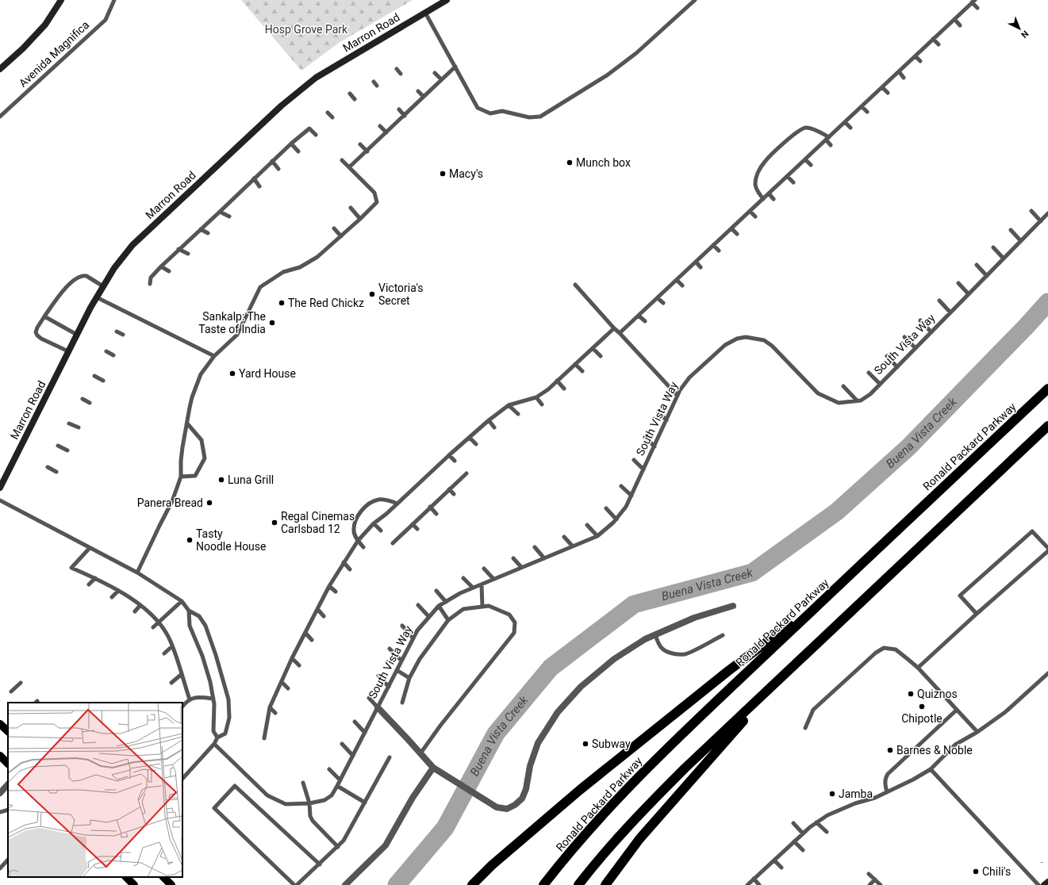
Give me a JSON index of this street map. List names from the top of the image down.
{
  "streets": {
    "highway": ["Ronald Packard Parkway"],
    "main road": ["Marron Road"],
    "street": ["South Vista Way"],
    "lane": ["Avenida Magnifica"]
  },
  "water": ["Buena Vista Creek"],
  "parks": ["Hosp Grove Park"],
  "places": [
    "Munch box",
    "Macy's",
    "Victoria's Secret",
    "The Red Chickz",
    "Sankalp: The Taste of India",
    "Yard House",
    "Luna Grill",
    "Panera Bread",
    "Regal Cinemas Carlsbad 12",
    "Tasty Noodle House",
    "Quiznos",
    "Chipotle",
    "Subway",
    "Barnes & Noble",
    "Jamba",
    "Chili's"
  ],
  "north": "bottom right"
}
